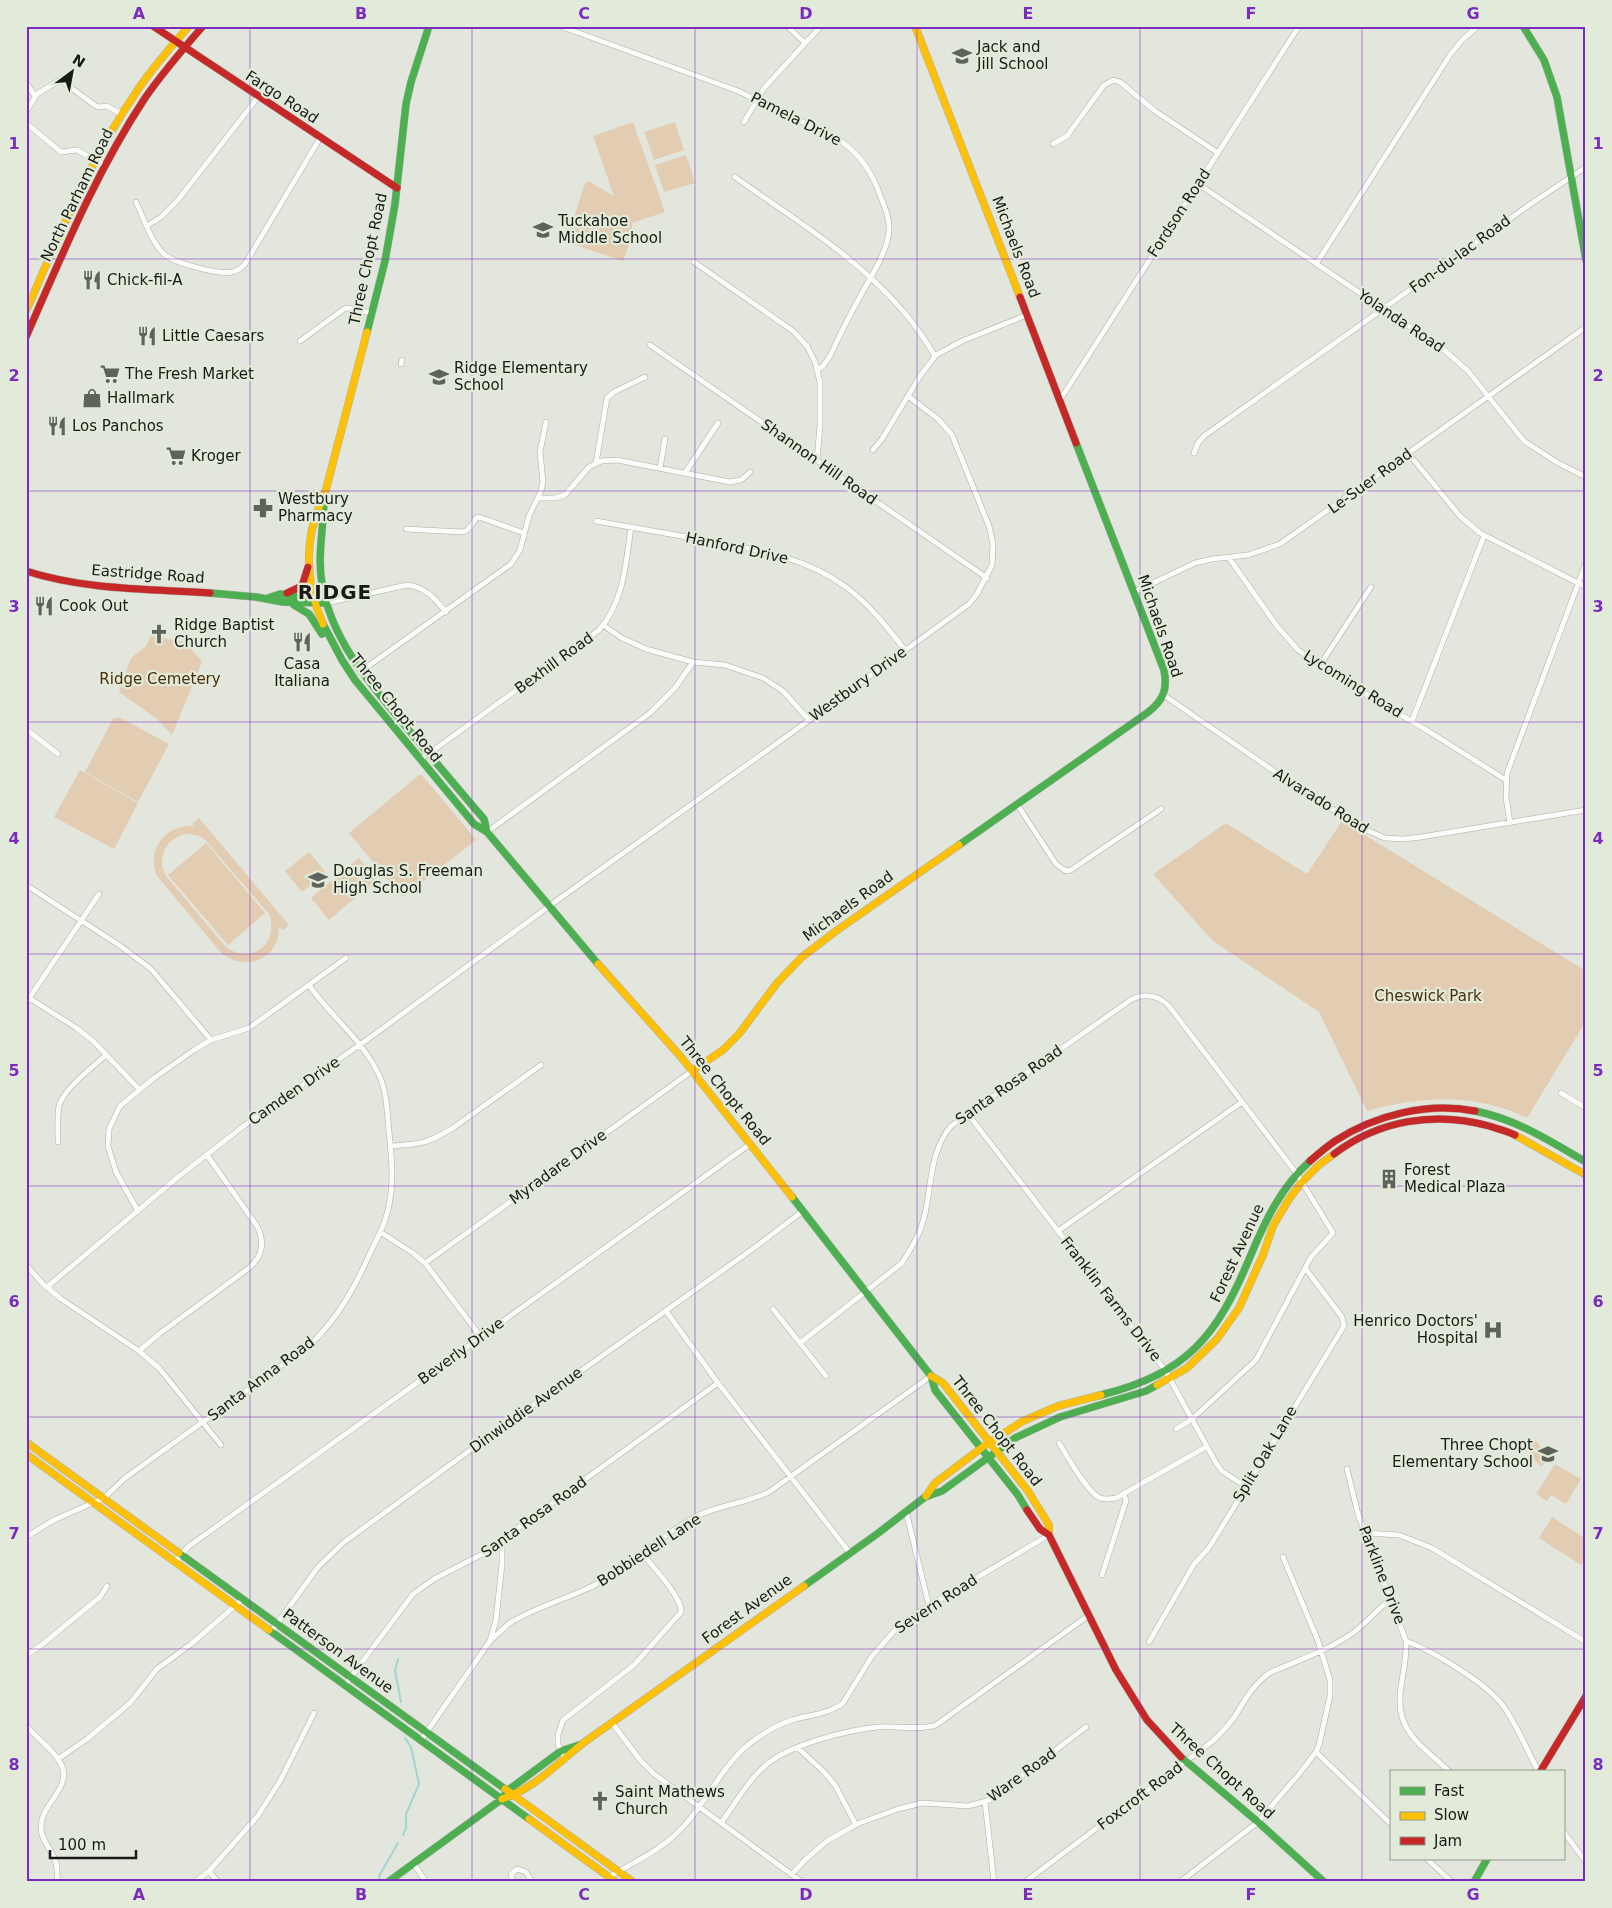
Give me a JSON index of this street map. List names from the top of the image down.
{
  "streets": {
    "main road": [
      "Fargo Road",
      "North Parham Road",
      "Michaels Road",
      "Three Chopt Road",
      "Eastridge Road",
      "Forest Avenue",
      "Patterson Avenue"
    ],
    "street": [
      "Pamela Drive",
      "Fordson Road",
      "Fon-du-lac Road",
      "Yolanda Road",
      "Shannon Hill Road",
      "Le-Suer Road",
      "Hanford Drive",
      "Bexhill Road",
      "Westbury Drive",
      "Lycoming Road",
      "Alvarado Road",
      "Santa Rosa Road",
      "Camden Drive",
      "Myradare Drive",
      "Franklin Farms Drive",
      "Beverly Drive",
      "Santa Anna Road",
      "Dinwiddie Avenue",
      "Split Oak Lane",
      "Bobbiedell Lane",
      "Parkline Drive",
      "Severn Road",
      "Ware Road",
      "Foxcroft Road"
    ]
  },
  "crossings": [
    ["Fargo Road", "North Parham Road"],
    ["Fargo Road", "Three Chopt Road"],
    ["Fordson Road", "Michaels Road"],
    ["Fordson Road", "Yolanda Road"],
    ["Michaels Road", "Three Chopt Road"],
    ["Michaels Road", "Le-Suer Road"],
    ["Michaels Road", "Alvarado Road"],
    ["Michaels Road", "Myradare Drive"],
    ["Fon-du-lac Road", "Yolanda Road"],
    ["Three Chopt Road", "Eastridge Road"],
    ["Three Chopt Road", "Bexhill Road"],
    ["Three Chopt Road", "Westbury Drive"],
    ["Three Chopt Road", "Santa Rosa Road"],
    ["Three Chopt Road", "Camden Drive"],
    ["Three Chopt Road", "Myradare Drive"],
    ["Three Chopt Road", "Forest Avenue"],
    ["Three Chopt Road", "Beverly Drive"],
    ["Three Chopt Road", "Dinwiddie Avenue"],
    ["Three Chopt Road", "Bobbiedell Lane"],
    ["Three Chopt Road", "Severn Road"],
    ["Three Chopt Road", "Foxcroft Road"],
    ["Yolanda Road", "Le-Suer Road"],
    ["Shannon Hill Road", "Westbury Drive"],
    ["Le-Suer Road", "Lycoming Road"],
    ["Hanford Drive", "Bexhill Road"],
    ["Hanford Drive", "Westbury Drive"],
    ["Westbury Drive", "Camden Drive"],
    ["Santa Rosa Road", "Franklin Farms Drive"],
    ["Santa Rosa Road", "Patterson Avenue"],
    ["Camden Drive", "Santa Anna Road"],
    ["Forest Avenue", "Franklin Farms Drive"],
    ["Forest Avenue", "Patterson Avenue"],
    ["Franklin Farms Drive", "Split Oak Lane"],
    ["Beverly Drive", "Patterson Avenue"],
    ["Santa Anna Road", "Patterson Avenue"],
    ["Dinwiddie Avenue", "Patterson Avenue"],
    ["Parkline Drive", "Foxcroft Road"],
    ["Severn Road", "Patterson Avenue"]
  ],
  "districts": ["RIDGE"],
  "parks": ["Ridge Cemetery", "Cheswick Park"],
  "places": {
    "school or university": [
      "Jack and Jill School",
      "Tuckahoe Middle School",
      "Ridge Elementary School",
      "Douglas S. Freeman High School",
      "Three Chopt Elementary School"
    ],
    "restaurant": [
      "Chick-fil-A",
      "Little Caesars",
      "Los Panchos",
      "Cook Out",
      "Casa Italiana"
    ],
    "supermarket": ["The Fresh Market", "Kroger"],
    "shop": ["Hallmark"],
    "pharmacy": ["Westbury Pharmacy"],
    "church": ["Ridge Baptist Church", "Saint Mathews Church"],
    "building": ["Forest Medical Plaza"],
    "hospital": ["Henrico Doctors' Hospital"]
  },
  "legend": ["Fast", "Slow", "Jam"],
  "scale_bar": "100 m",
  "north": "top right",
  "grid": {
    "columns": [
      "A",
      "B",
      "C",
      "D",
      "E",
      "F",
      "G"
    ],
    "rows": [
      "1",
      "2",
      "3",
      "4",
      "5",
      "6",
      "7",
      "8"
    ]
  }
}
